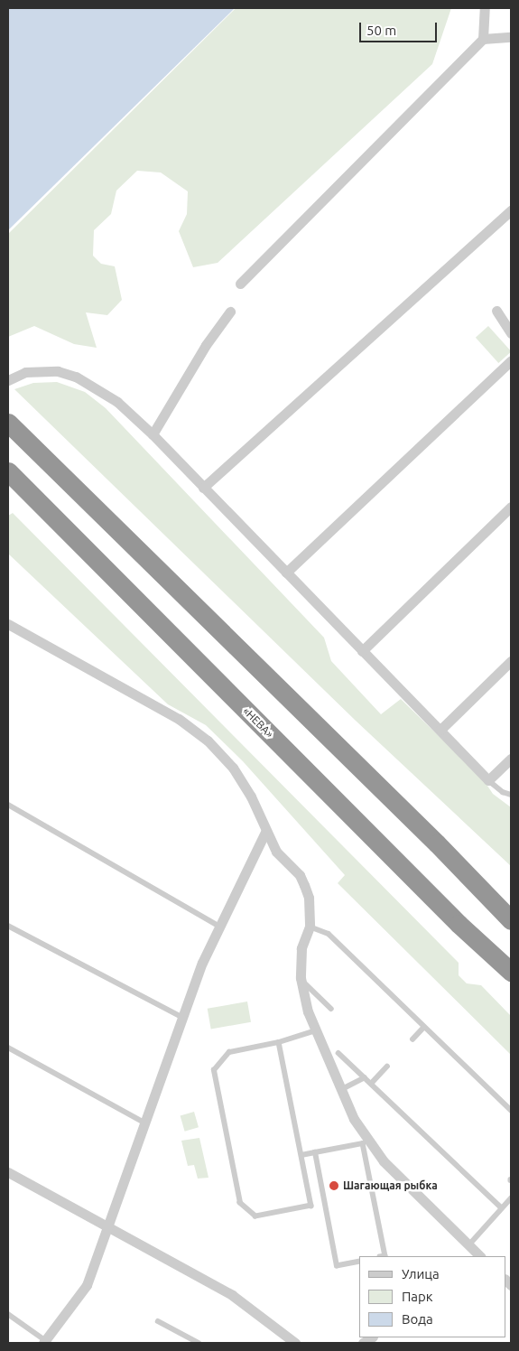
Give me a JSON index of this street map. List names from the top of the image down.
{
  "streets": {
    "highway": ["«НЕВА»"]
  },
  "places": ["Шагающая рыбка"],
  "legend": ["Улица", "Парк", "Вода"],
  "scale_bar": "50 m"
}
